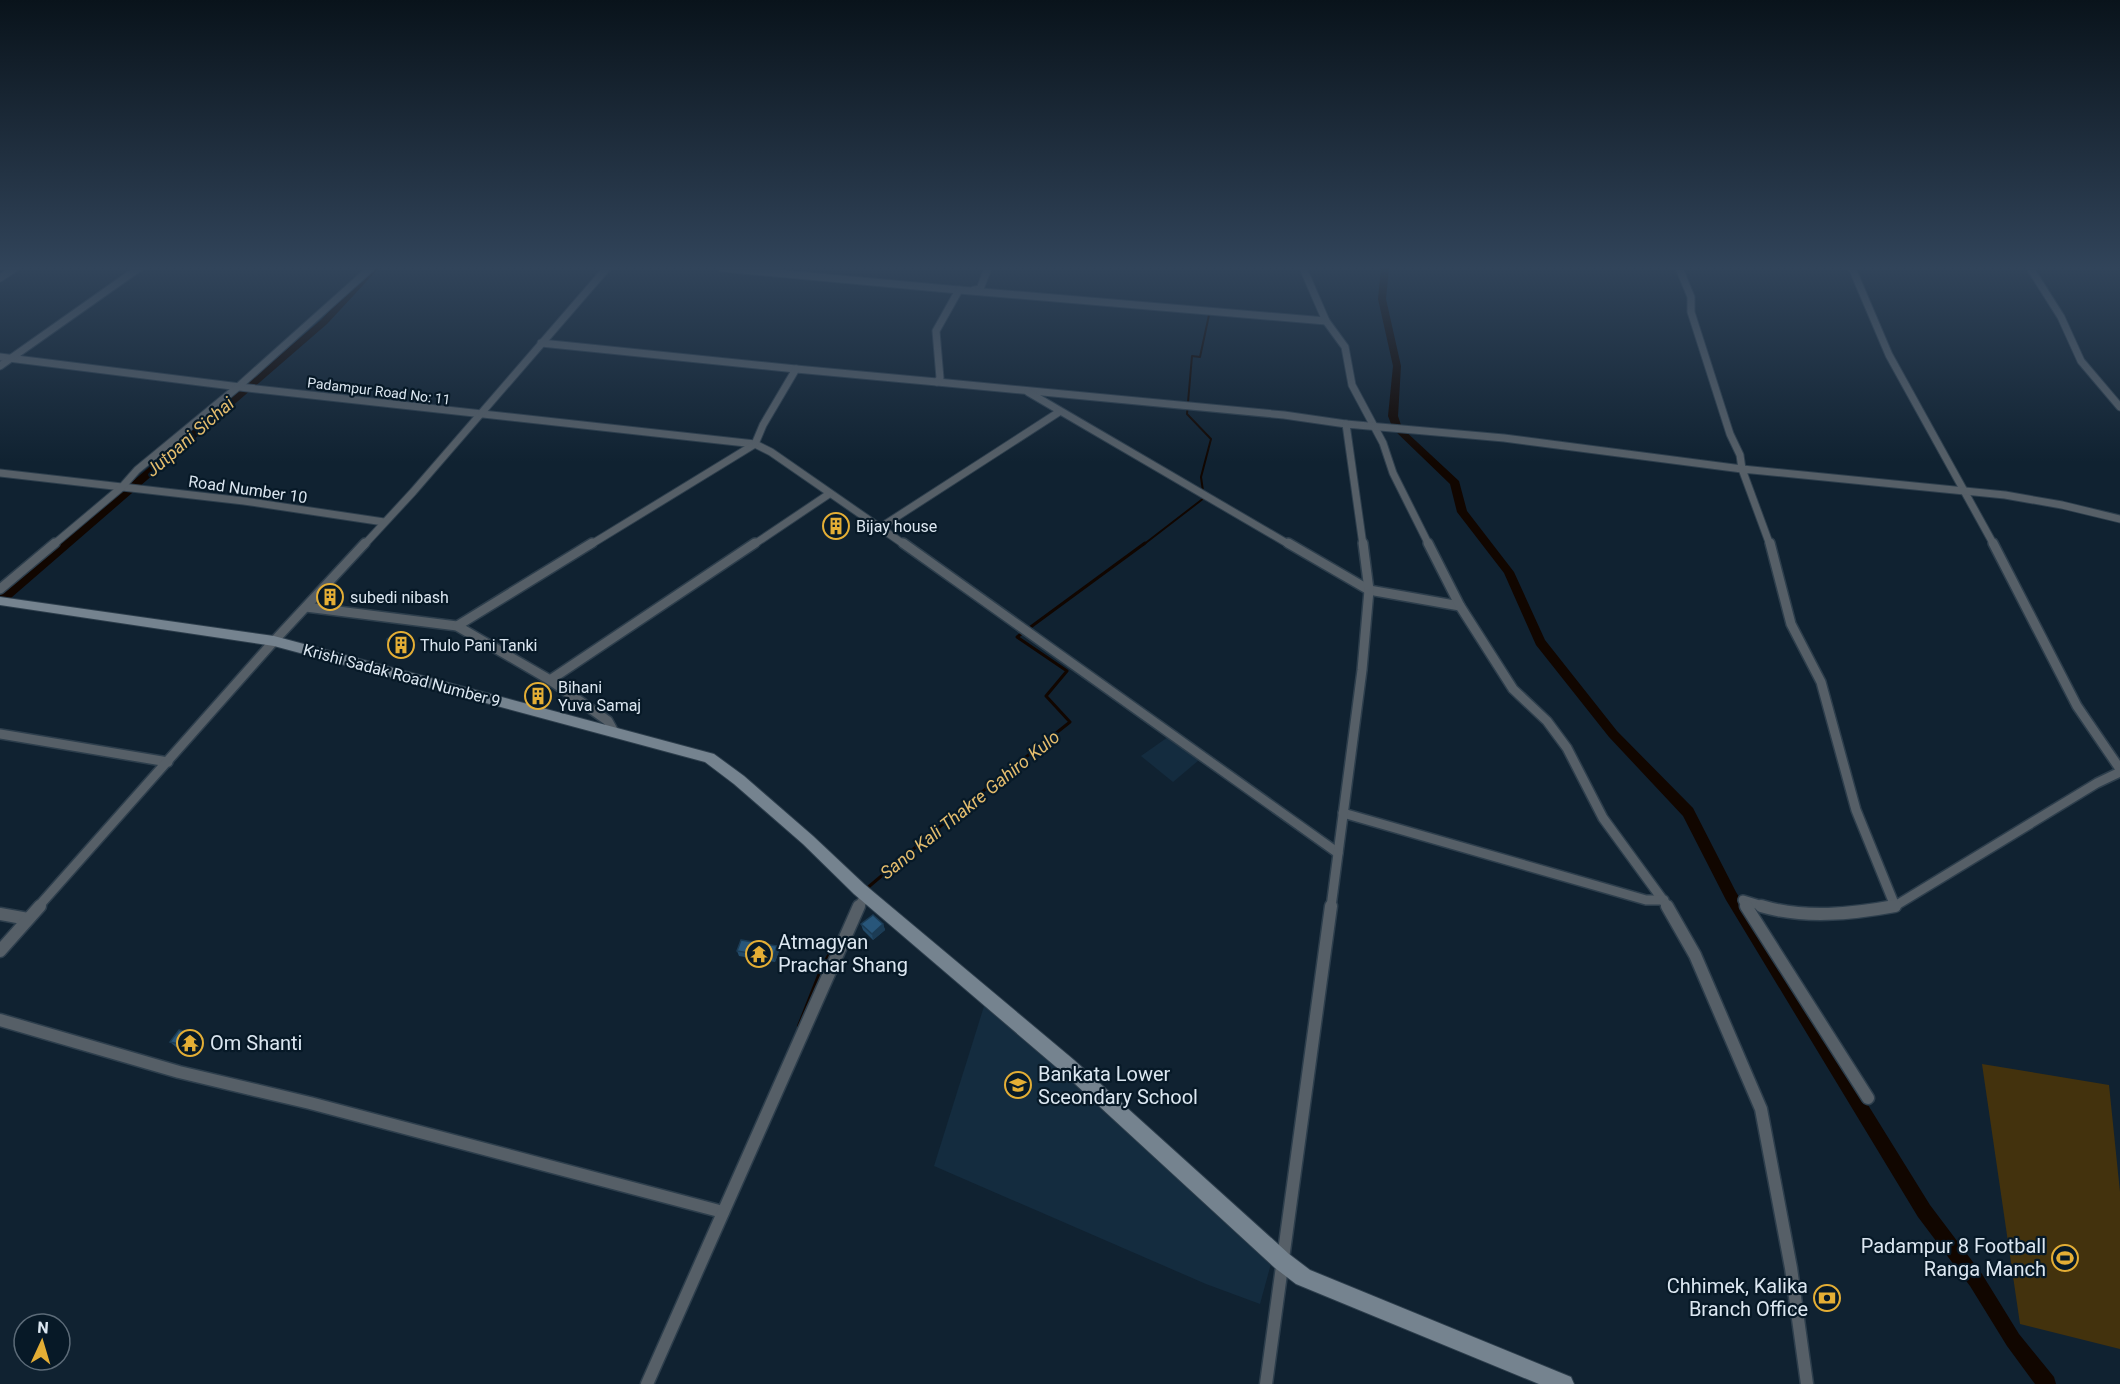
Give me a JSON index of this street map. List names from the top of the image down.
{
  "streets": {
    "street": ["Padampur Road No: 11", "Road Number 10", "Krishi Sadak Road Number 9"]
  },
  "water": ["Jutpani Sichai", "Sano Kali Thakre Gahiro Kulo"],
  "places": {
    "building": [
      "Bijay house",
      "subedi nibash",
      "Thulo Pani Tanki",
      "Bihani Yuva Samaj"
    ],
    "temple": ["Atmagyan Prachar Shang", "Om Shanti"],
    "school or university": ["Bankata Lower Sceondary School"],
    "sports": ["Padampur 8 Football Ranga Manch"],
    "bank": ["Chhimek, Kalika Branch Office"]
  },
  "north": "top"
}
